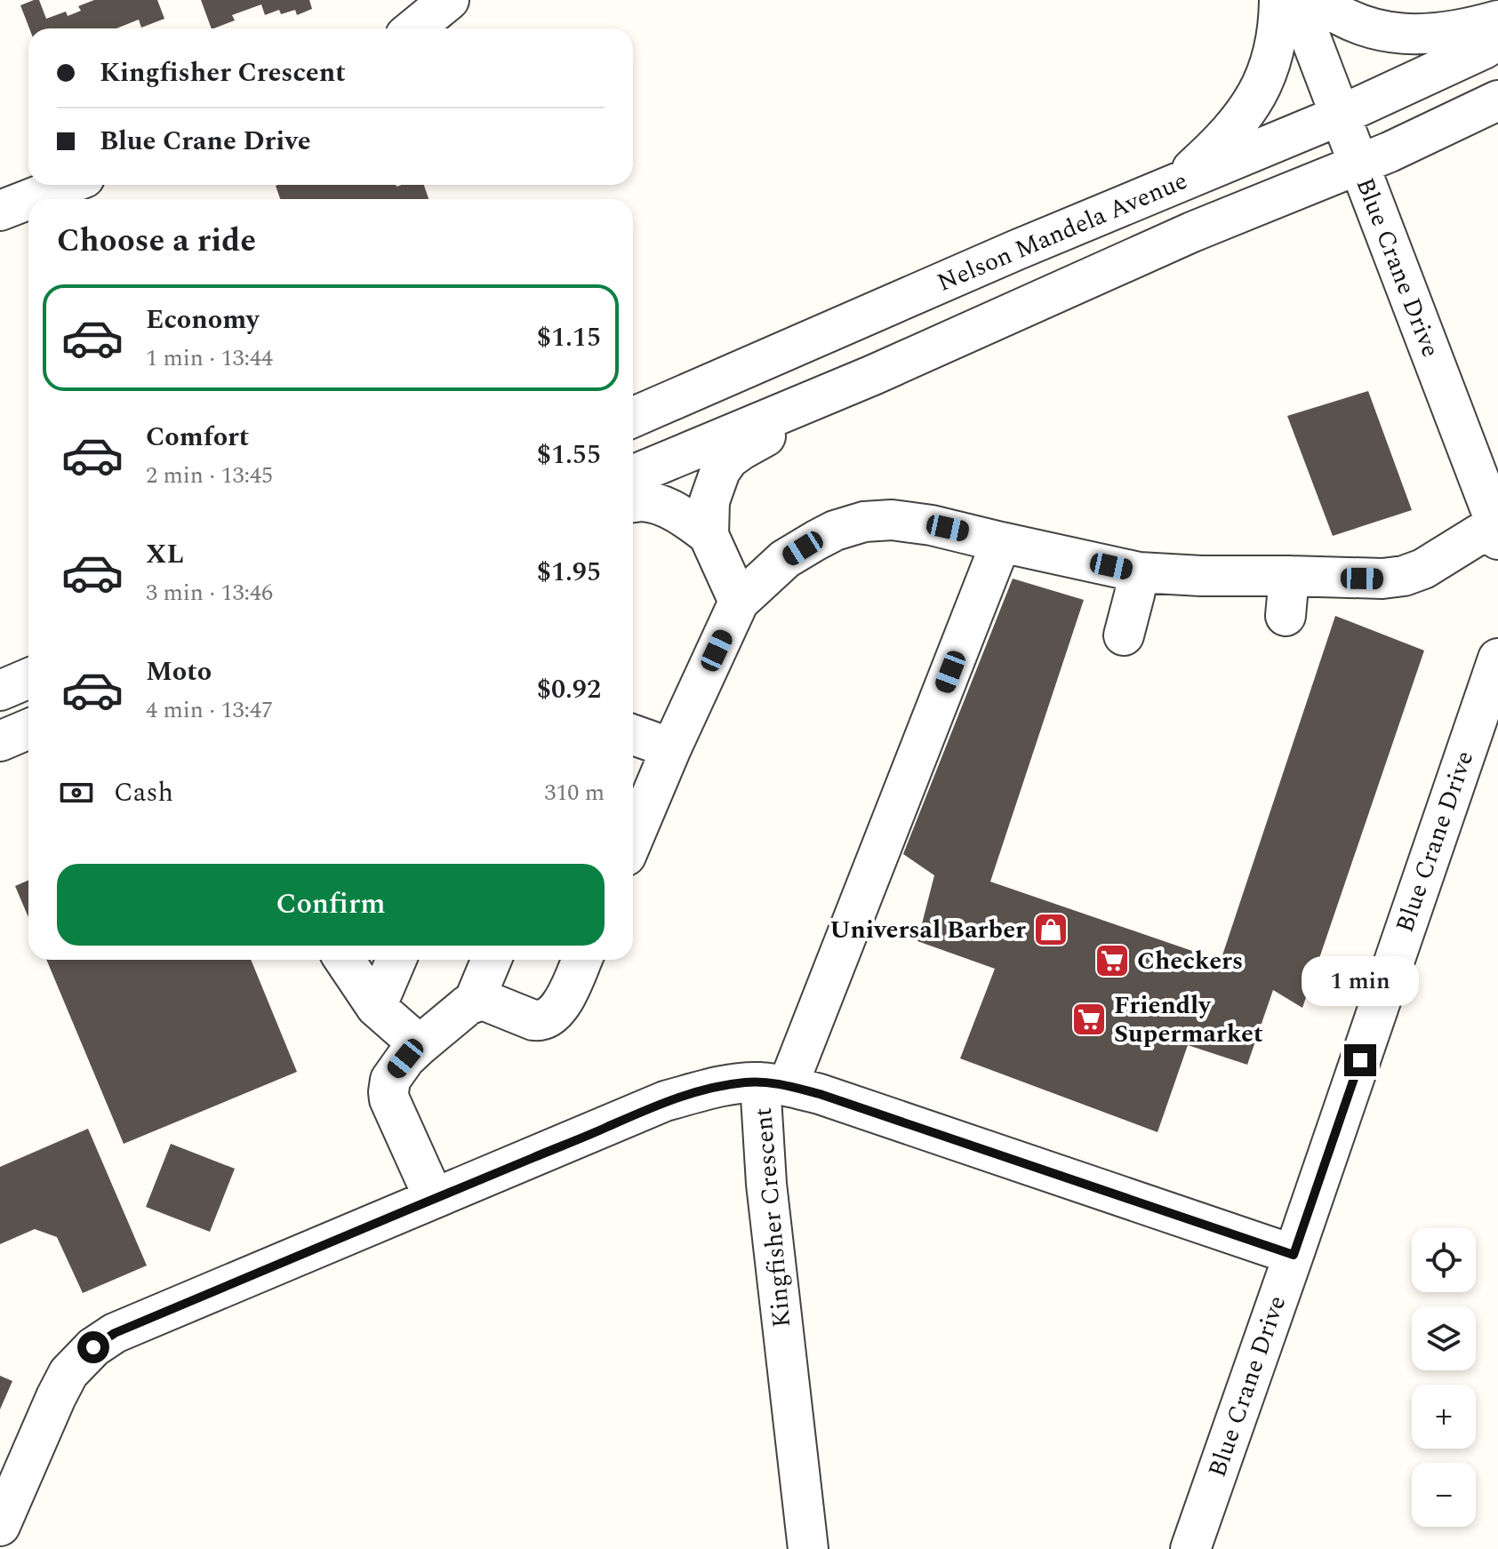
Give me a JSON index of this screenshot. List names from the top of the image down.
{
  "streets": {
    "street": ["Nelson Mandela Avenue", "Blue Crane Drive", "Kingfisher Crescent"]
  },
  "crossings": [
    ["Nelson Mandela Avenue", "Blue Crane Drive"]
  ],
  "places": {
    "shop": ["Universal Barber"],
    "supermarket": ["Checkers", "Friendly Supermarket"]
  },
  "page": {
    "banner": ["Kingfisher Crescent", "Blue Crane Drive"],
    "heading": "Choose a ride",
    "list": [
      {
        "name": "Economy",
        "note": "1 min · 13:44",
        "value": "$1.15"
      },
      {
        "name": "Comfort",
        "note": "2 min · 13:45",
        "value": "$1.55"
      },
      {
        "name": "XL",
        "note": "3 min · 13:46",
        "value": "$1.95"
      },
      {
        "name": "Moto",
        "note": "4 min · 13:47",
        "value": "$0.92"
      }
    ],
    "pay": ["Cash", "310 m"],
    "buttons": "Confirm",
    "bubble": "1 min",
    "map_buttons": ["+", "−"]
  }
}
